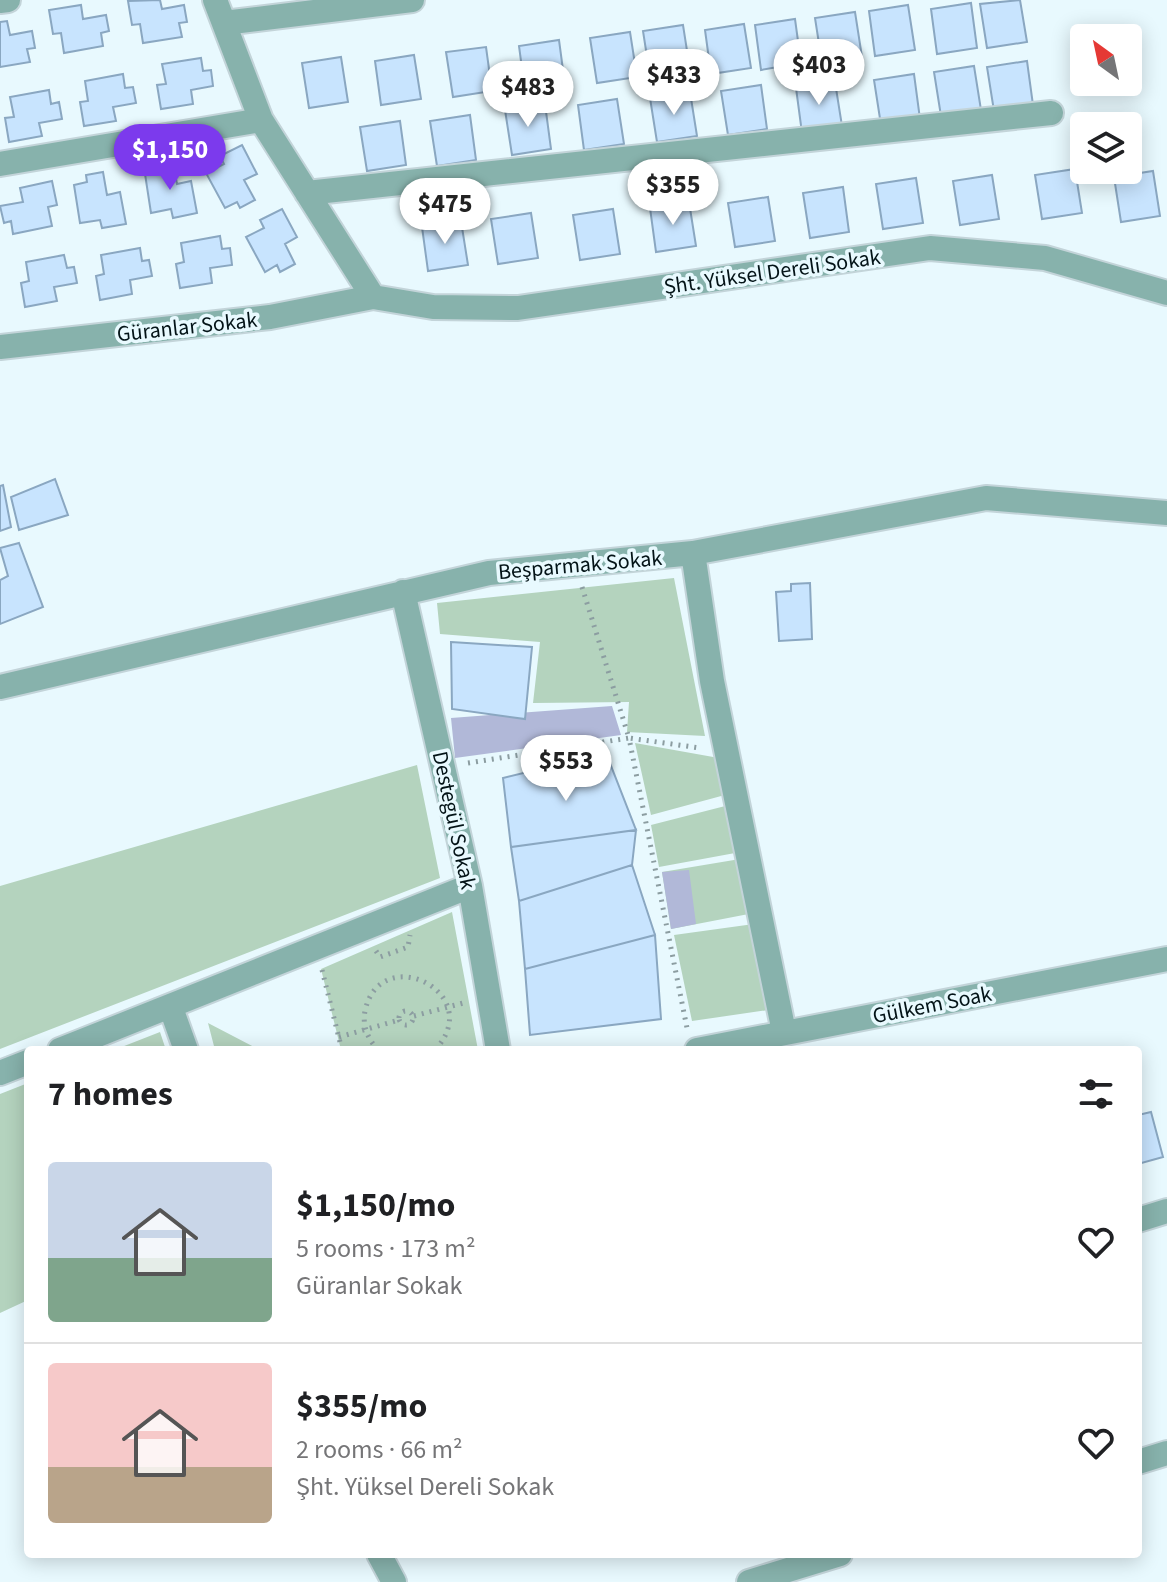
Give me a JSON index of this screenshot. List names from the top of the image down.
{
  "streets": {
    "street": [
      "Şht. Yüksel Dereli Sokak",
      "Güranlar Sokak",
      "Beşparmak Sokak",
      "Destegül Sokak",
      "Gülkem Soak"
    ]
  },
  "crossings": [
    ["Şht. Yüksel Dereli Sokak", "Güranlar Sokak"],
    ["Beşparmak Sokak", "Destegül Sokak"]
  ],
  "north": "top left",
  "page": {
    "price": [
      "$403",
      "$433",
      "$483",
      "$1,150",
      "$355",
      "$475",
      "$553"
    ],
    "heading": "7 homes",
    "list": [
      {
        "name": "$1,150/mo",
        "note": "5 rooms · 173 m² · Güranlar Sokak"
      },
      {
        "name": "$355/mo",
        "note": "2 rooms · 66 m² · Şht. Yüksel Dereli Sokak"
      }
    ]
  }
}
